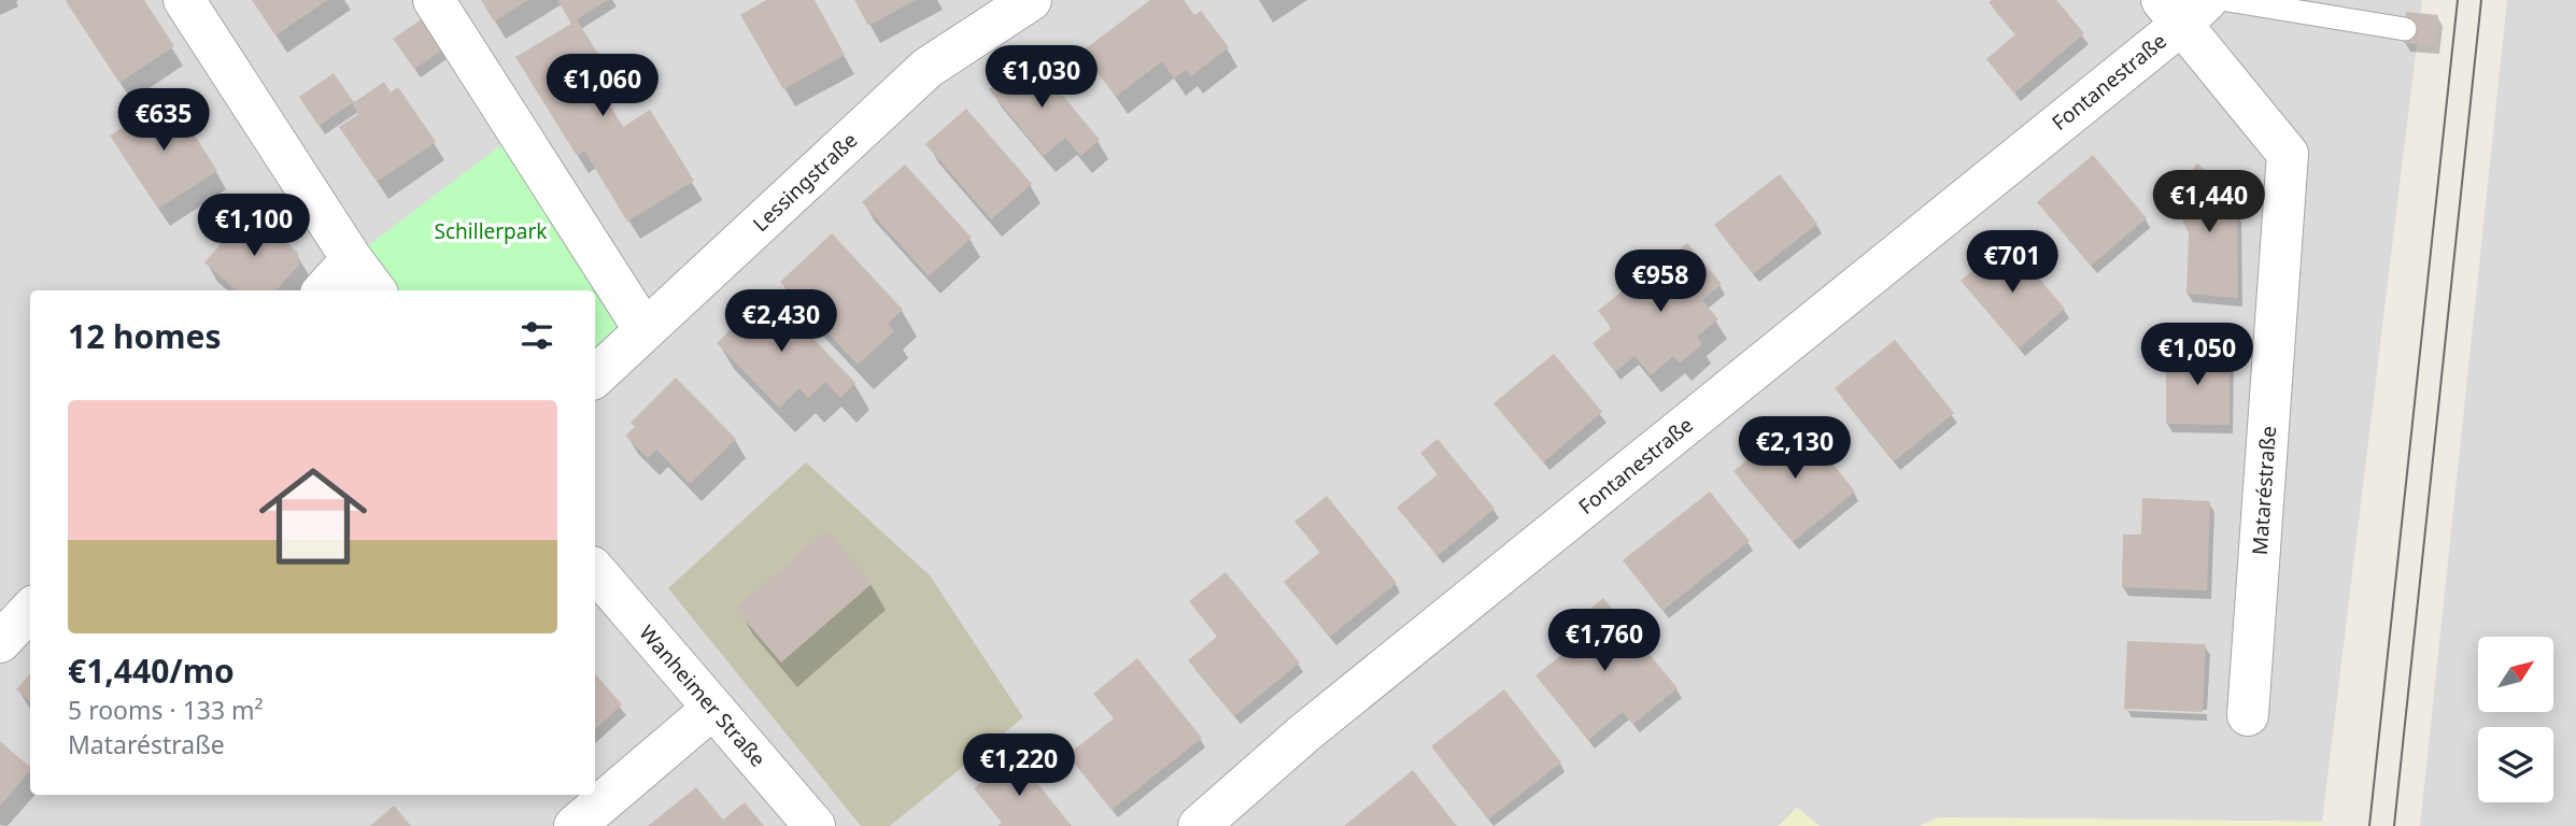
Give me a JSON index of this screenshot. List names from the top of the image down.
{
  "streets": {
    "street": [
      "Fontanestraße",
      "Lessingstraße",
      "Mataréstraße",
      "Wanheimer Straße"
    ]
  },
  "crossings": [
    ["Fontanestraße", "Mataréstraße"]
  ],
  "parks": ["Schillerpark"],
  "north": "top right",
  "page": {
    "price": [
      "€1,030",
      "€1,060",
      "€635",
      "€1,440",
      "€1,100",
      "€701",
      "€958",
      "€2,430",
      "€1,050",
      "€2,130",
      "€1,760",
      "€1,220"
    ],
    "heading": "12 homes",
    "list": [
      {
        "name": "€1,440/mo",
        "note": "5 rooms · 133 m² · Mataréstraße"
      }
    ]
  }
}
